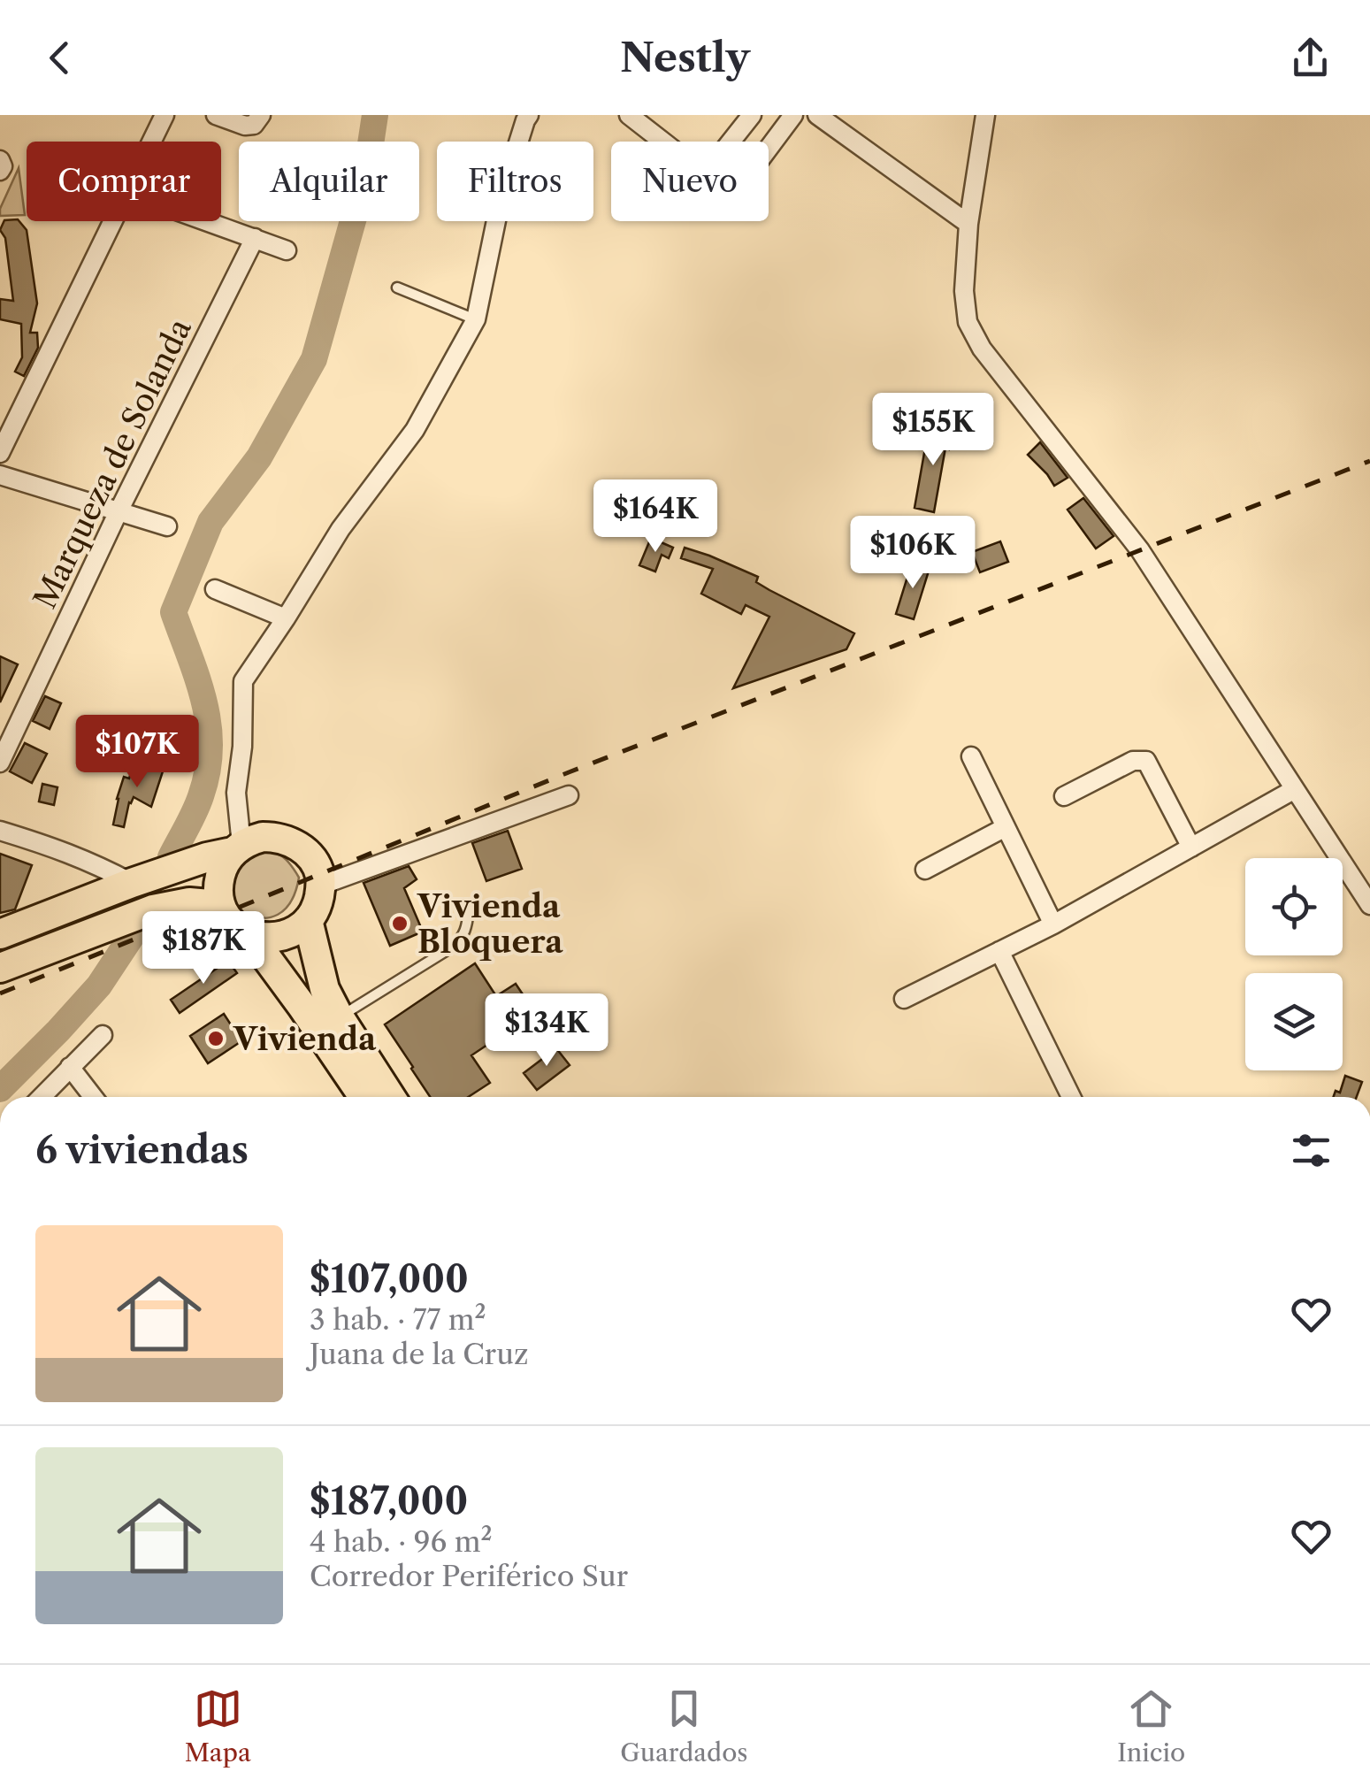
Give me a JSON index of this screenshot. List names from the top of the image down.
{
  "streets": {
    "street": ["Marqueza de Solanda"]
  },
  "places": ["Vivienda Bloquera", "Vivienda"],
  "page": {
    "header": "Nestly",
    "chip": [
      "Comprar",
      "Alquilar",
      "Filtros",
      "Nuevo"
    ],
    "price": [
      "$155K",
      "$164K",
      "$106K",
      "$107K",
      "$187K",
      "$134K"
    ],
    "heading": "6 viviendas",
    "list": [
      {
        "name": "$107,000",
        "note": "3 hab. · 77 m² · Juana de la Cruz"
      },
      {
        "name": "$187,000",
        "note": "4 hab. · 96 m² · Corredor Periférico Sur"
      }
    ],
    "tabs": ["Mapa", "Guardados", "Inicio"]
  }
}
